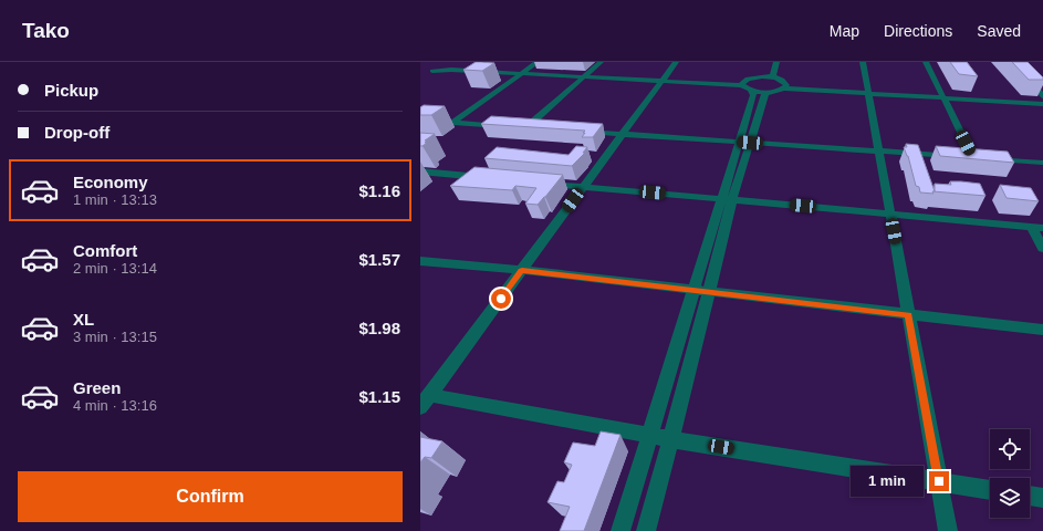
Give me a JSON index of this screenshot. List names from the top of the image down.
{
  "page": {
    "header": "Tako",
    "nav": ["Map", "Directions", "Saved"],
    "banner": ["Pickup", "Drop-off"],
    "list": [
      {
        "name": "Economy",
        "note": "1 min · 13:13",
        "value": "$1.16"
      },
      {
        "name": "Comfort",
        "note": "2 min · 13:14",
        "value": "$1.57"
      },
      {
        "name": "XL",
        "note": "3 min · 13:15",
        "value": "$1.98"
      },
      {
        "name": "Green",
        "note": "4 min · 13:16",
        "value": "$1.15"
      }
    ],
    "buttons": "Confirm",
    "bubble": "1 min"
  }
}
